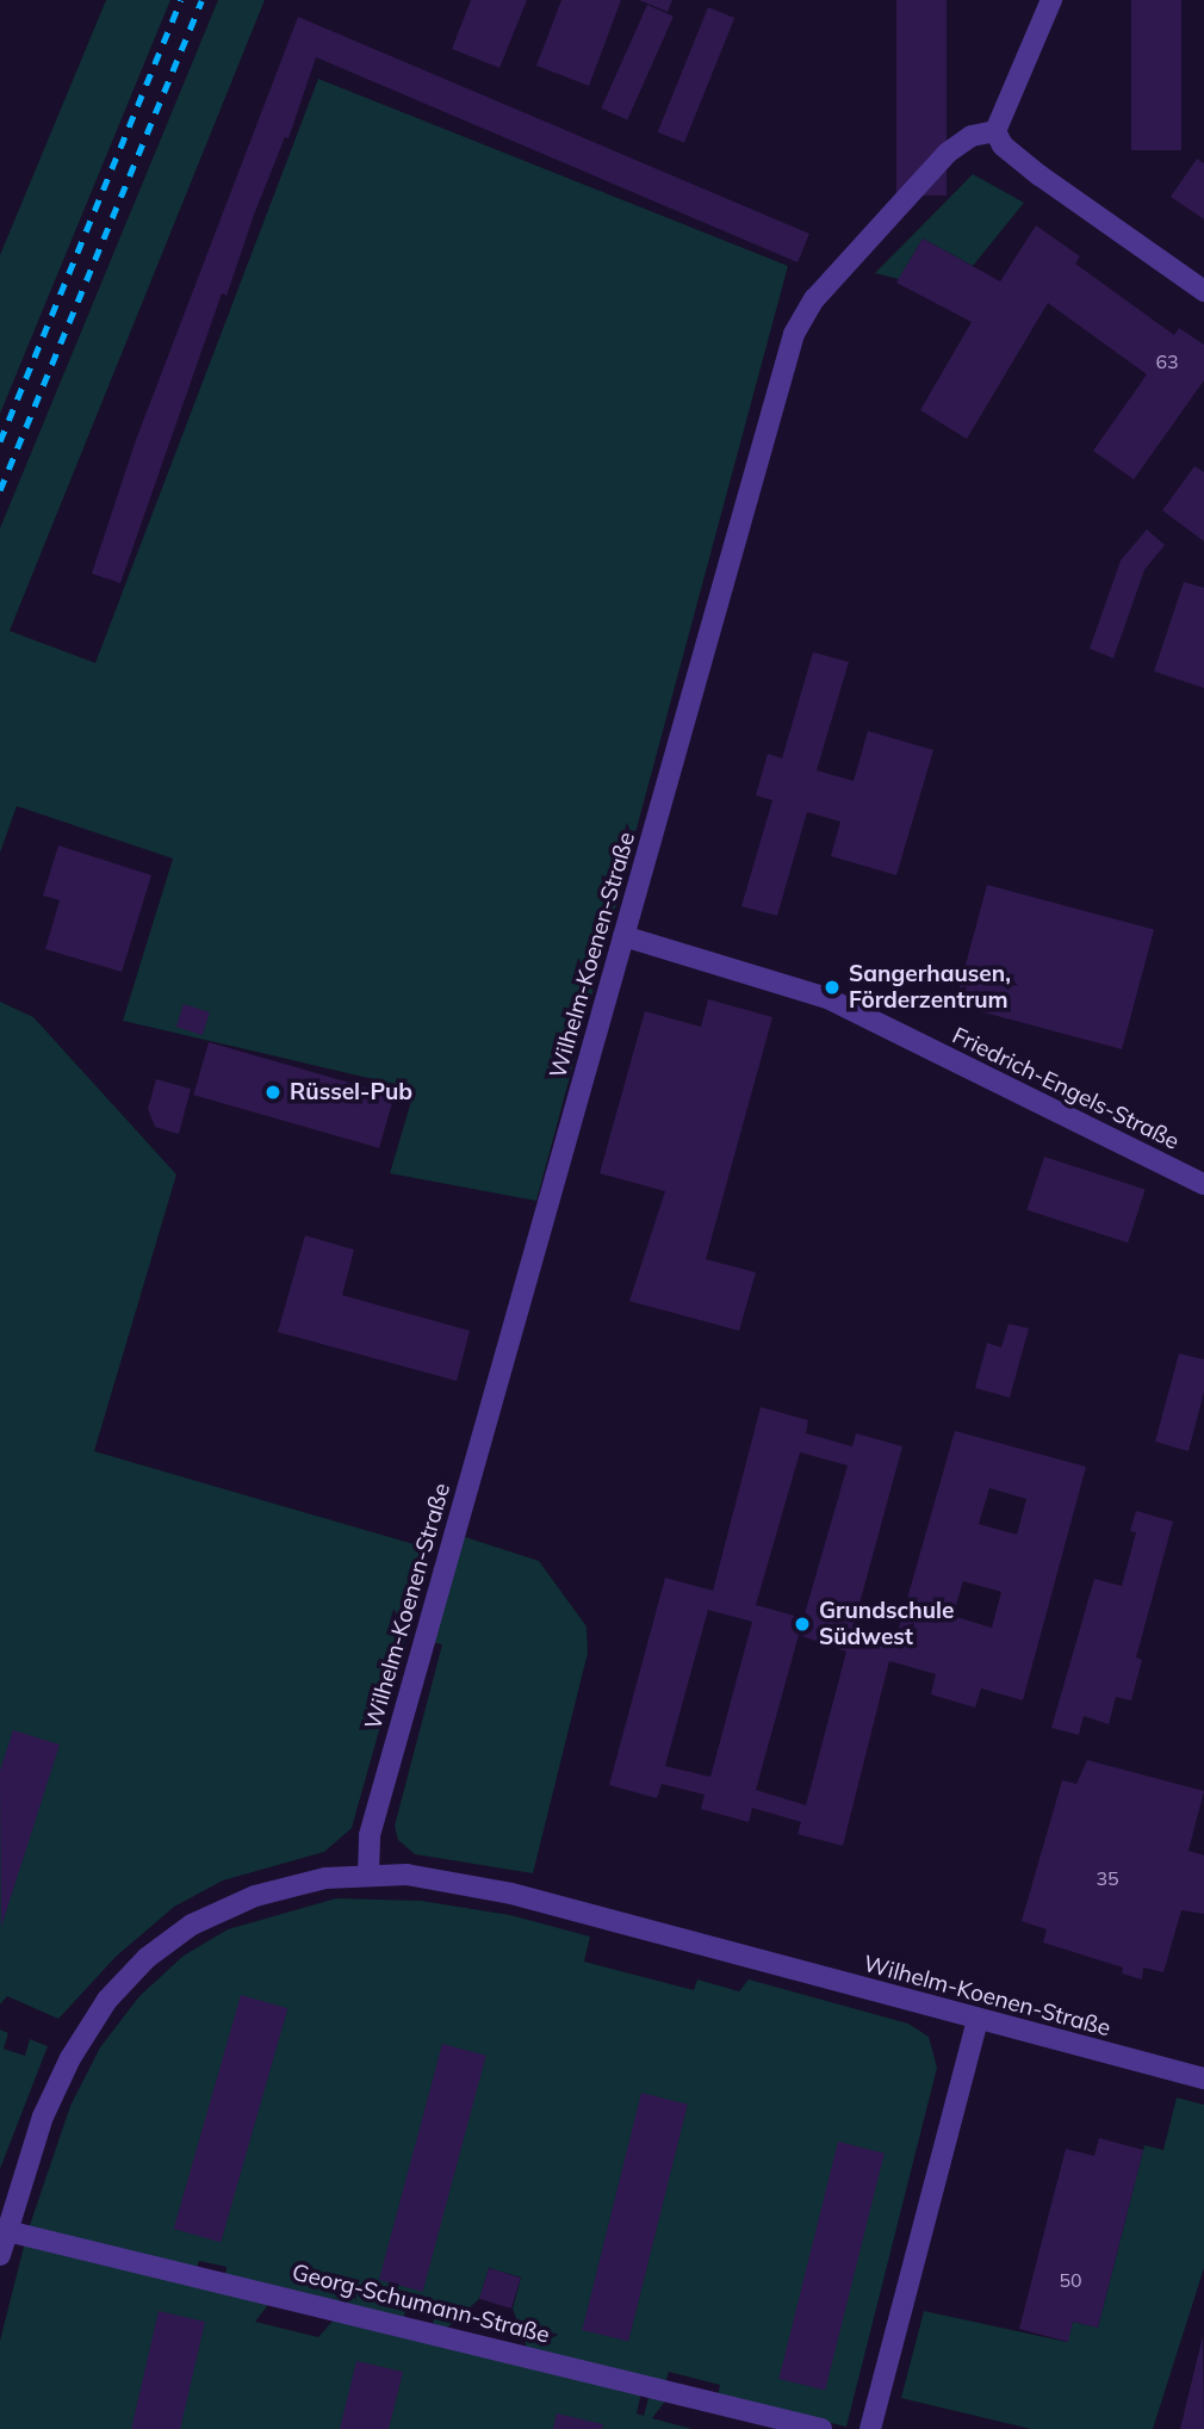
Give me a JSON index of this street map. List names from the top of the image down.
{
  "streets": {
    "street": ["Wilhelm-Koenen-Straße", "Friedrich-Engels-Straße", "Georg-Schumann-Straße"]
  },
  "crossings": [
    ["Wilhelm-Koenen-Straße", "Friedrich-Engels-Straße"],
    ["Wilhelm-Koenen-Straße", "Georg-Schumann-Straße"]
  ],
  "places": ["Sangerhausen, Förderzentrum", "Rüssel-Pub", "Grundschule Südwest"],
  "house_numbers": ["63", "35", "50"]
}
